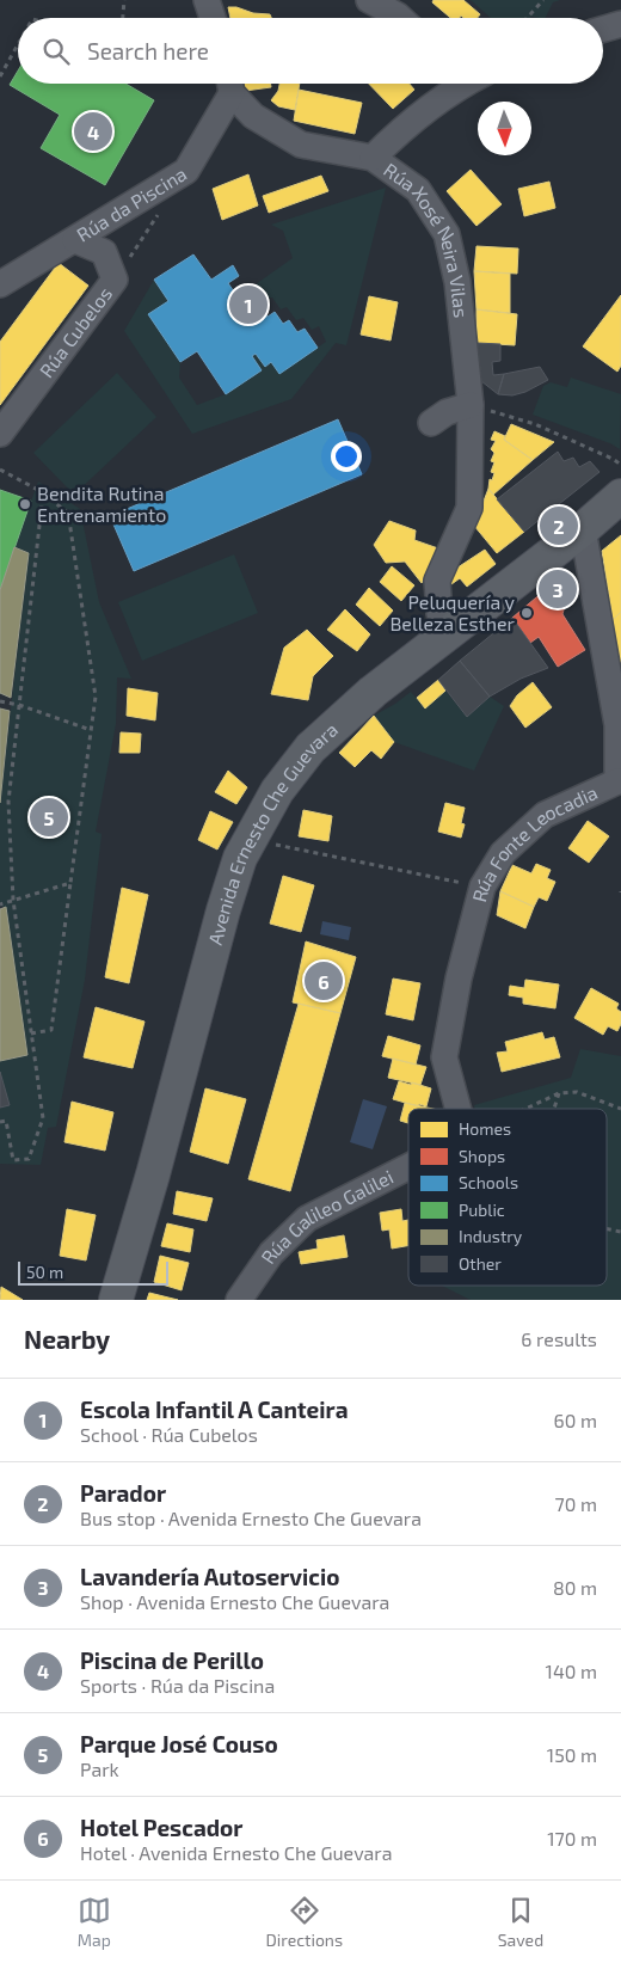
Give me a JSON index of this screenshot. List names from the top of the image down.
{
  "streets": {
    "main road": ["Avenida Ernesto Che Guevara"],
    "street": [
      "Rúa da Piscina",
      "Rúa Xosé Neira Vilas",
      "Rúa Cubelos",
      "Rúa Fonte Leocadia",
      "Rúa Galileo Galilei"
    ]
  },
  "crossings": [
    ["Rúa da Piscina", "Rúa Xosé Neira Vilas"],
    ["Rúa da Piscina", "Rúa Cubelos"],
    ["Rúa Xosé Neira Vilas", "Avenida Ernesto Che Guevara"],
    ["Avenida Ernesto Che Guevara", "Rúa Fonte Leocadia"]
  ],
  "places": ["Bendita Rutina Entrenamiento", "Peluquería y Belleza Esther"],
  "legend": [
    "Homes",
    "Shops",
    "Schools",
    "Public",
    "Industry",
    "Other"
  ],
  "scale_bar": "50 m",
  "north": "bottom",
  "page": {
    "search": "Search here",
    "pins": [
      "4",
      "1",
      "2",
      "3",
      "5",
      "6"
    ],
    "scale": "50 m",
    "heading": ["Nearby", "6 results"],
    "list": [
      {
        "mark": "1",
        "name": "Escola Infantil A Canteira",
        "note": "School · Rúa Cubelos",
        "value": "60 m"
      },
      {
        "mark": "2",
        "name": "Parador",
        "note": "Bus stop · Avenida Ernesto Che Guevara",
        "value": "70 m"
      },
      {
        "mark": "3",
        "name": "Lavandería Autoservicio",
        "note": "Shop · Avenida Ernesto Che Guevara",
        "value": "80 m"
      },
      {
        "mark": "4",
        "name": "Piscina de Perillo",
        "note": "Sports · Rúa da Piscina",
        "value": "140 m"
      },
      {
        "mark": "5",
        "name": "Parque José Couso",
        "note": "Park",
        "value": "150 m"
      },
      {
        "mark": "6",
        "name": "Hotel Pescador",
        "note": "Hotel · Avenida Ernesto Che Guevara",
        "value": "170 m"
      }
    ],
    "nav": ["Map", "Directions", "Saved"]
  }
}
